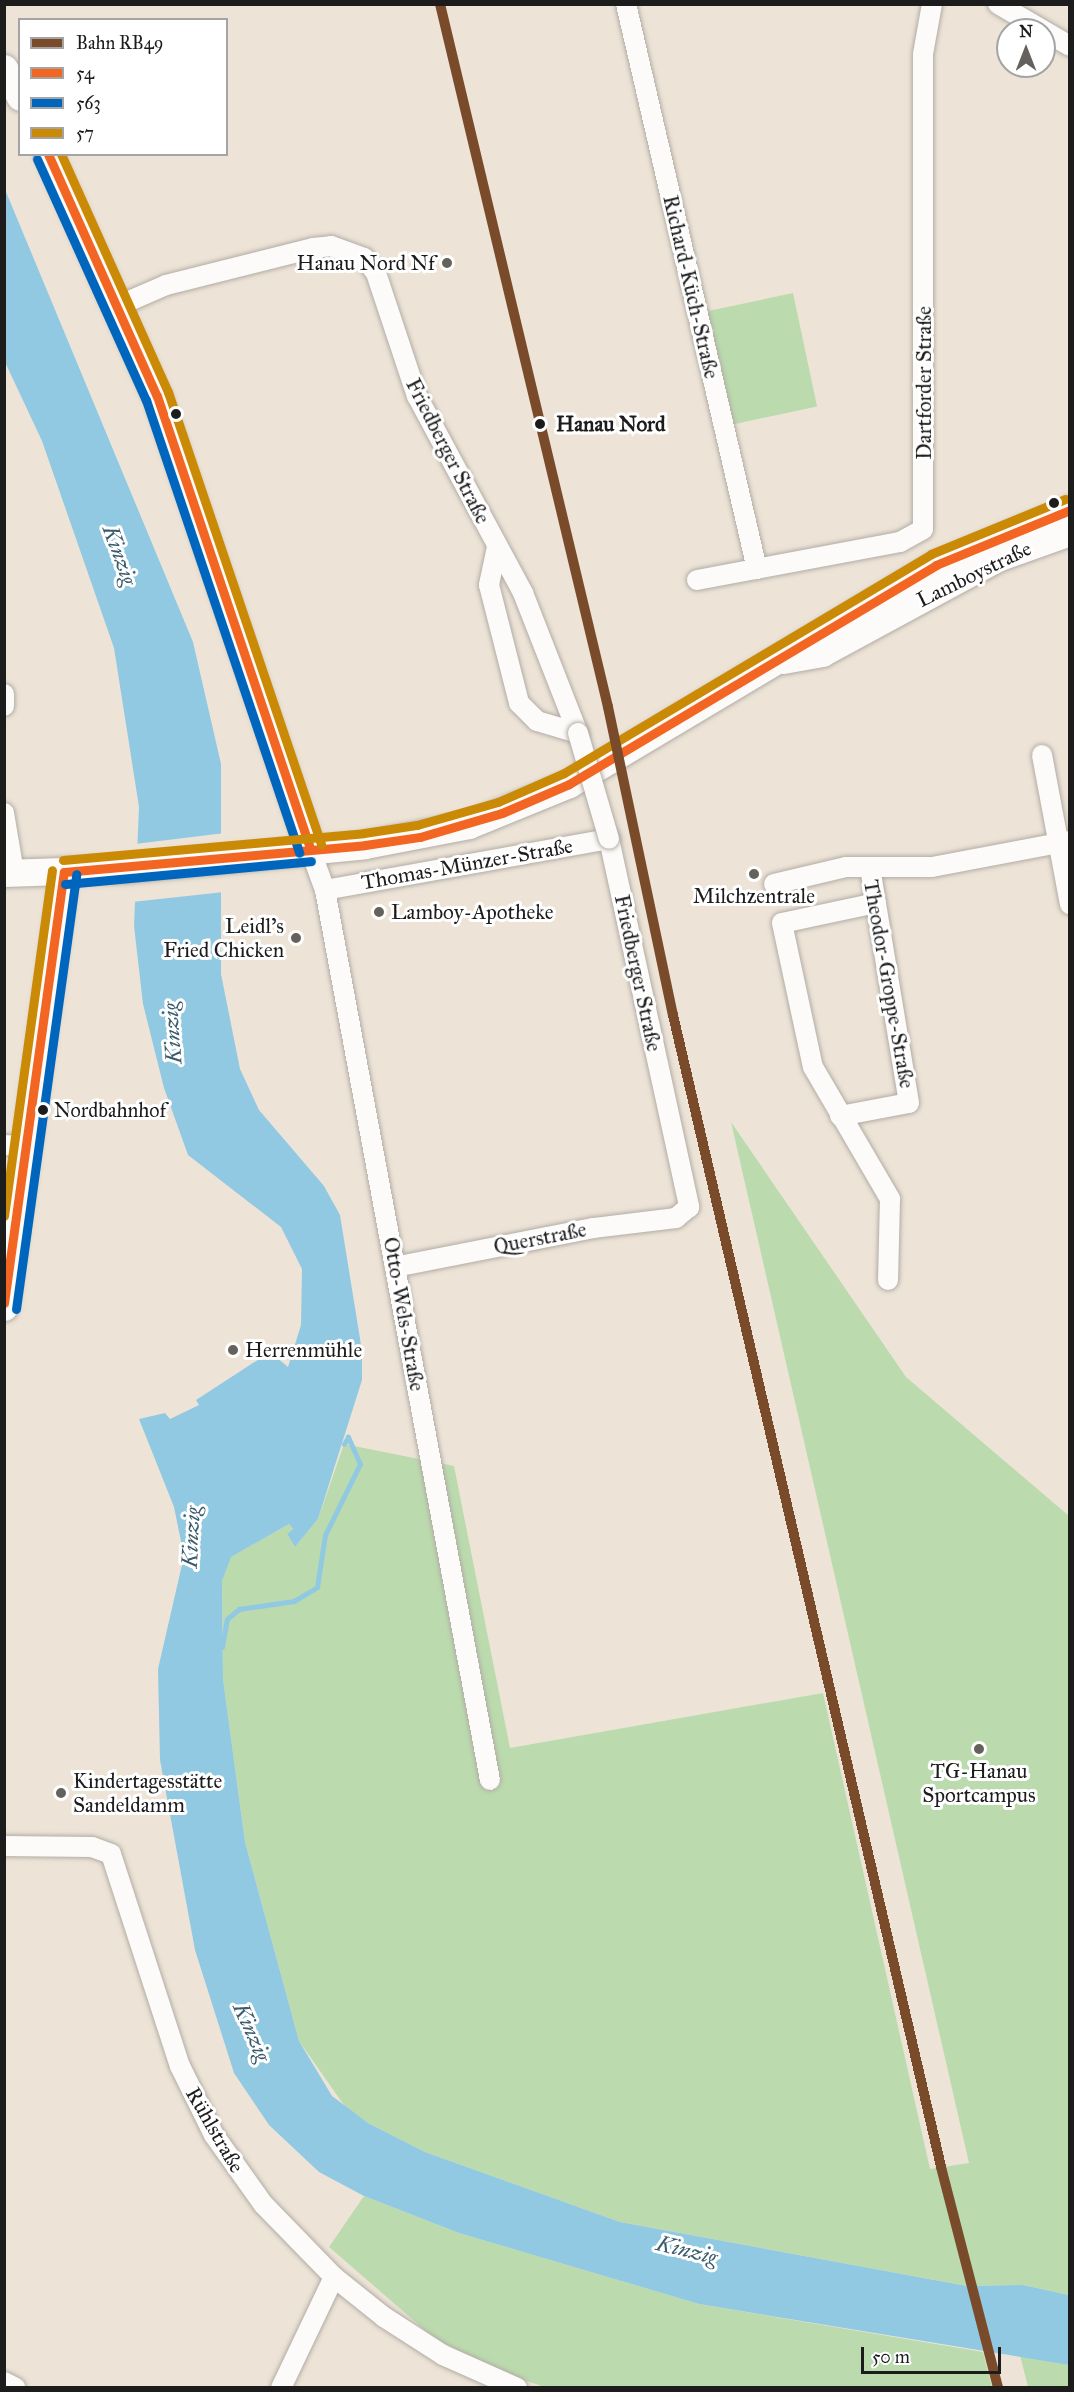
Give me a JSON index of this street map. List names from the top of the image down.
{
  "streets": {
    "main road": ["Lamboystraße"],
    "street": [
      "Richard-Küch-Straße",
      "Dartforder Straße",
      "Friedberger Straße",
      "Thomas-Münzer-Straße",
      "Theodor-Groppe-Straße",
      "Querstraße",
      "Otto-Wels-Straße",
      "Rühlstraße"
    ]
  },
  "crossings": [
    ["Richard-Küch-Straße", "Dartforder Straße"],
    ["Friedberger Straße", "Thomas-Münzer-Straße"],
    ["Friedberger Straße", "Querstraße"],
    ["Lamboystraße", "Otto-Wels-Straße"],
    ["Thomas-Münzer-Straße", "Otto-Wels-Straße"],
    ["Querstraße", "Otto-Wels-Straße"]
  ],
  "water": ["Kinzig"],
  "places": [
    "Hanau Nord Nf",
    "Hanau Nord",
    "Milchzentrale",
    "Lamboy-Apotheke",
    "Leidl's Fried Chicken",
    "Nordbahnhof",
    "Herrenmühle",
    "TG-Hanau Sportcampus",
    "Kindertagesstätte Sandeldamm"
  ],
  "lines": [
    "rail line RB49",
    "transit line 54",
    "transit line 57",
    "transit line 563"
  ],
  "legend": [
    "Bahn RB49",
    "54",
    "563",
    "57"
  ],
  "scale_bar": "50 m",
  "north": "top"
}
